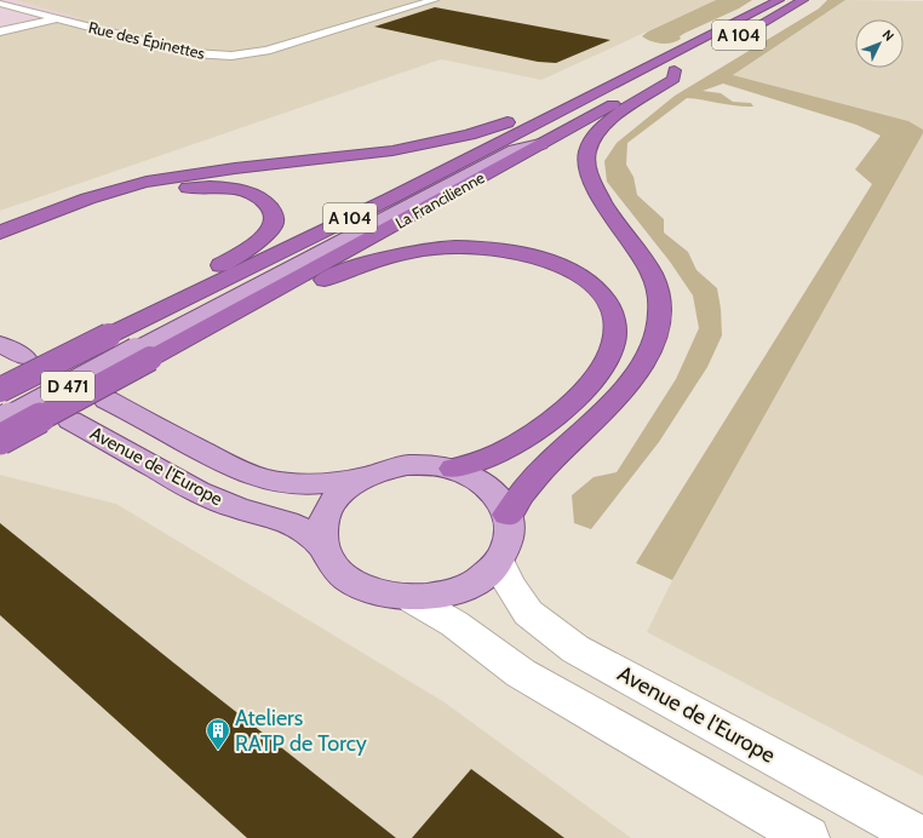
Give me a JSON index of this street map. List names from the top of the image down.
{
  "streets": {
    "highway": ["A 104", "La Francilienne"],
    "main road": ["D 471", "Avenue de l'Europe"],
    "street": ["Rue des Épinettes"]
  },
  "crossings": [
    ["La Francilienne", "D 471"],
    ["La Francilienne", "Avenue de l'Europe"]
  ],
  "places": {
    "building": ["Ateliers RATP de Torcy"]
  },
  "north": "top right"
}
